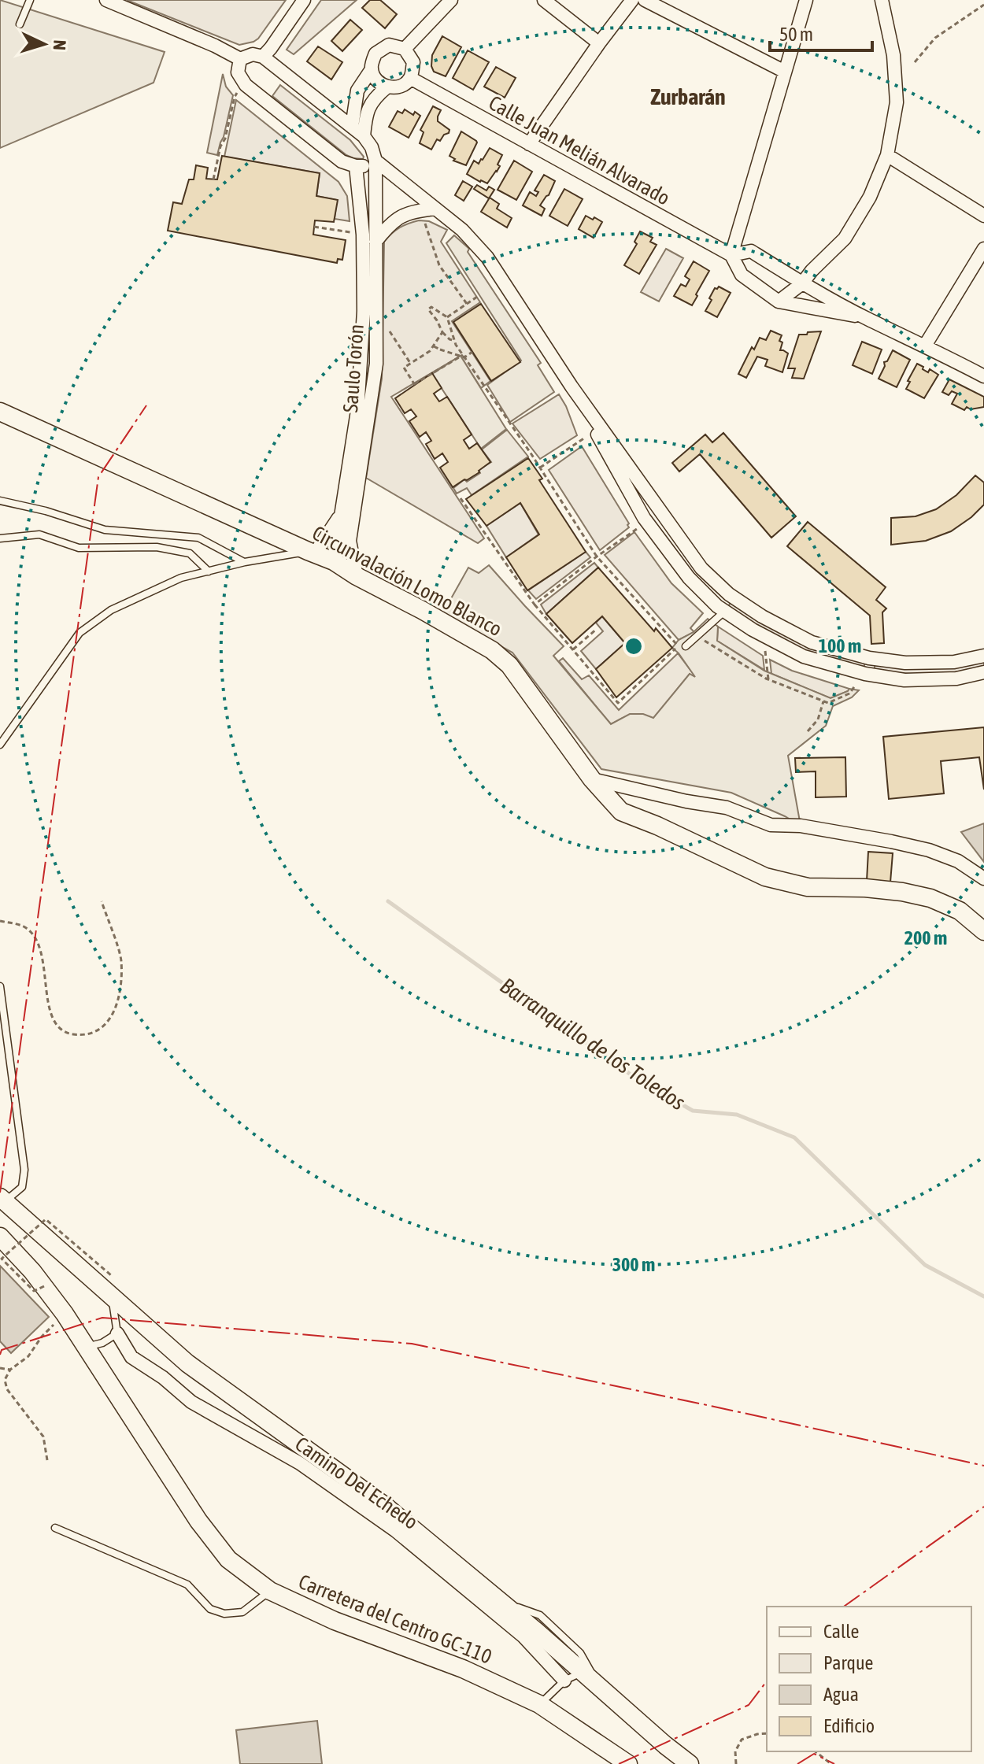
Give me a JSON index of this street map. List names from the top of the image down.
{
  "streets": {
    "main road": ["Circunvalación Lomo Blanco", "Carretera del Centro GC-110"],
    "street": ["Calle Juan Melián Alvarado", "Saulo Torón", "Camino Del Echedo"]
  },
  "crossings": [
    ["Saulo Torón", "Circunvalación Lomo Blanco"]
  ],
  "districts": ["Zurbarán"],
  "water": ["Barranquillo de los Toledos"],
  "legend": [
    "Calle",
    "Parque",
    "Agua",
    "Edificio"
  ],
  "scale_bar": "50 m",
  "north": "right",
  "rings": ["100 m", "200 m", "300 m"]
}
